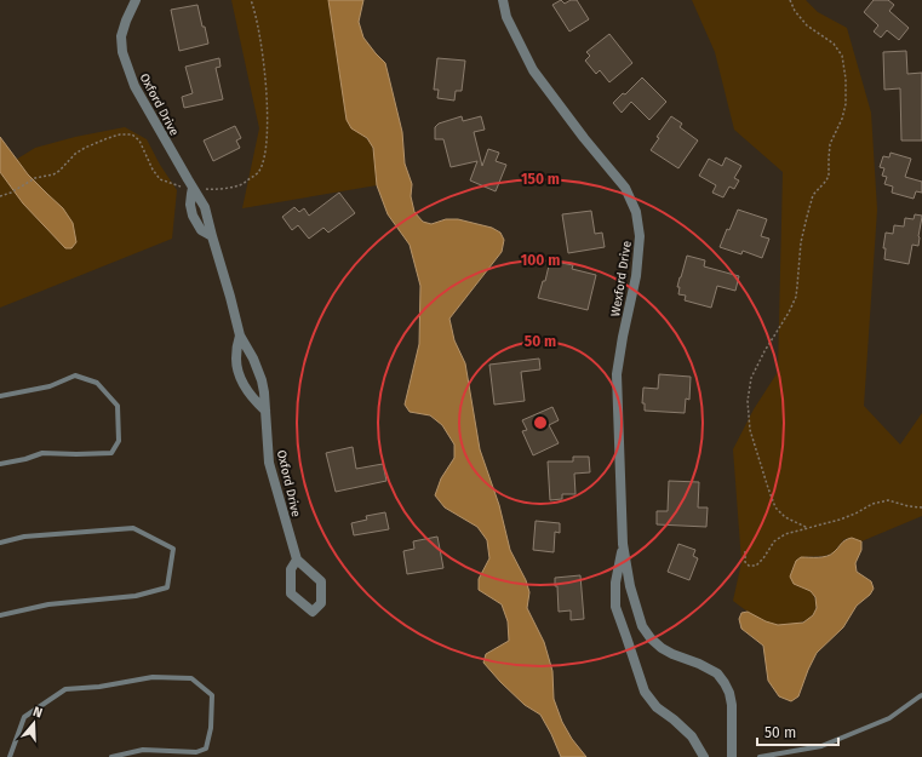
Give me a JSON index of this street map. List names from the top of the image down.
{
  "streets": {
    "street": ["Oxford Drive", "Wexford Drive"]
  },
  "scale_bar": "50 m",
  "north": "top",
  "rings": ["150 m", "100 m", "50 m"]
}
